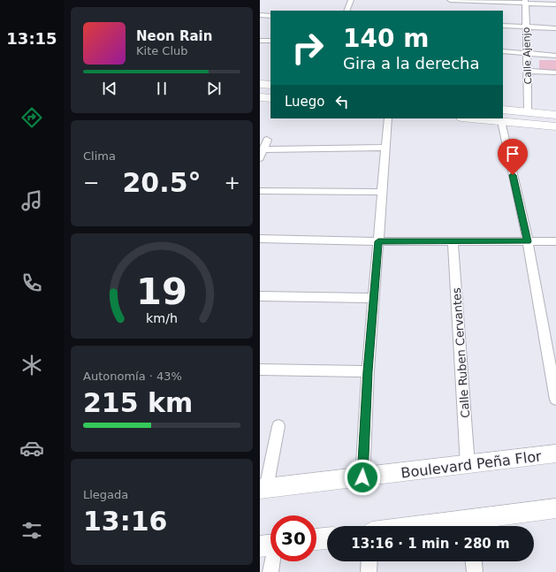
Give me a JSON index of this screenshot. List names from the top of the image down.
{
  "streets": {
    "main road": ["Boulevard Peña Flor"],
    "street": ["Calle Ajenjo", "Calle Ruben Cervantes"]
  },
  "crossings": [
    ["Calle Ruben Cervantes", "Boulevard Peña Flor"]
  ],
  "page": {
    "tabs": "13:15",
    "turn": ["140 m", "Gira a la derecha"],
    "song": ["Neon Rain", "Kite Club"],
    "then": "Luego",
    "tile": [
      "Clima",
      ["Autonomía · 43%", "215 km"],
      ["Llegada", "13:16"]
    ],
    "heat": ["−", "20.5°", "+"],
    "limit": "30",
    "trip": "13:16 · 1 min · 280 m",
    "gauge": ["19", "km/h"]
  }
}
